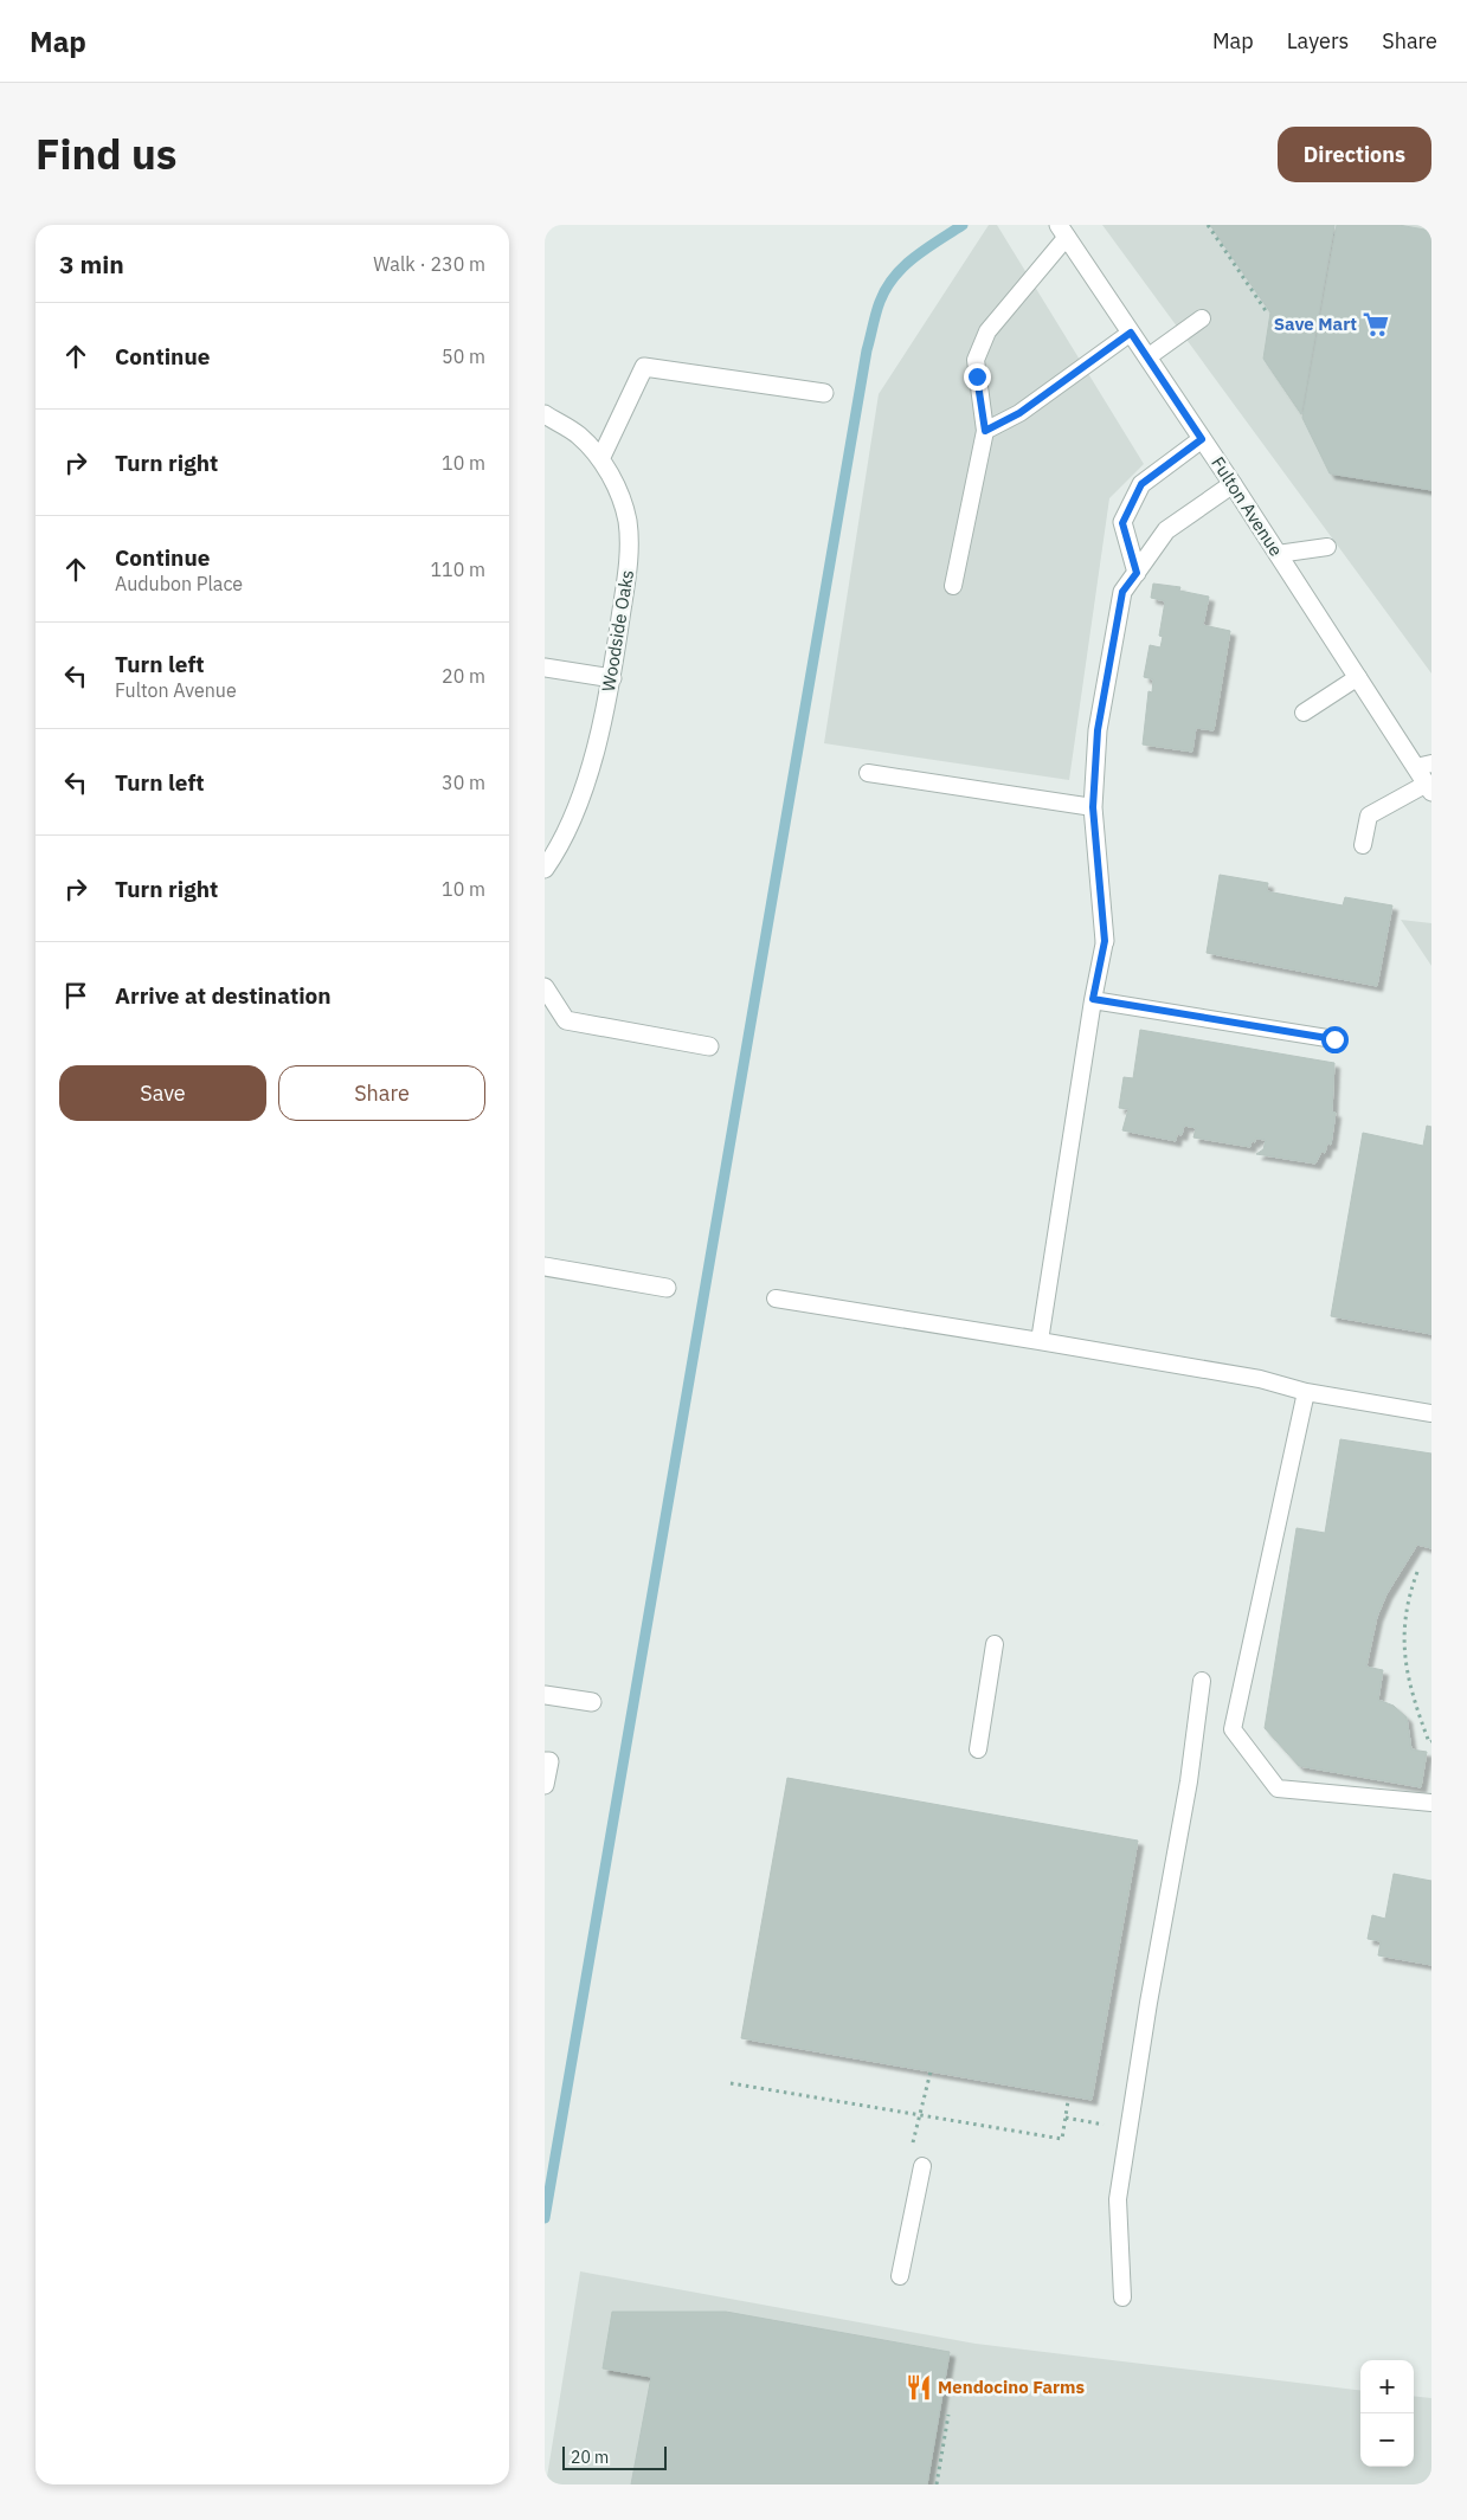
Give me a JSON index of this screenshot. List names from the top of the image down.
{
  "streets": {
    "street": ["Fulton Avenue", "Woodside Oaks"]
  },
  "places": {
    "supermarket": ["Save Mart"],
    "restaurant": ["Mendocino Farms"]
  },
  "scale_bar": "20 m",
  "page": {
    "header": "Map",
    "nav": ["Map", "Layers", "Share"],
    "title": "Find us",
    "buttons": [
      "Directions",
      ["Save", "Share"]
    ],
    "heading": ["3 min", "Walk · 230 m"],
    "list": [
      ["Continue", "50 m"],
      ["Turn right", "10 m"],
      ["Continue", "Audubon Place", "110 m"],
      ["Turn left", "Fulton Avenue", "20 m"],
      ["Turn left", "30 m"],
      ["Turn right", "10 m"],
      "Arrive at destination"
    ],
    "map_buttons": ["+", "−"],
    "scale": "20 m"
  }
}
